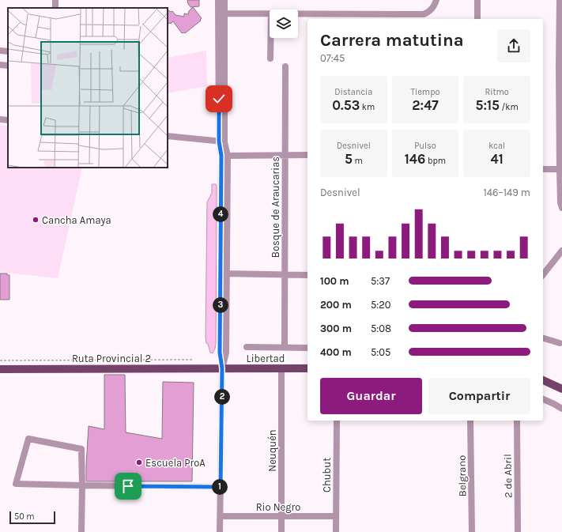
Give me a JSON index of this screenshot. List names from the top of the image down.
{
  "streets": {
    "main road": ["Ruta Provincial 2", "Libertad"],
    "street": [
      "Bosque de Araucarias",
      "Neuquén",
      "Chubut",
      "Belgrano",
      "2 de Abril",
      "Rio Negro"
    ]
  },
  "crossings": [
    ["Ruta Provincial 2", "Libertad"],
    ["Libertad", "Neuquén"],
    ["Neuquén", "Rio Negro"],
    ["Chubut", "Rio Negro"]
  ],
  "places": ["Cancha Amaya", "Escuela ProA"],
  "scale_bar": "50 m",
  "page": {
    "heading": ["Carrera matutina", "07:45"],
    "stats": [
      ["Distancia", "0.53 km"],
      ["Tiempo", "2:47"],
      ["Ritmo", "5:15 /km"],
      ["Desnivel", "5 m"],
      ["Pulso", "146 bpm"],
      ["kcal", "41"]
    ],
    "chart": ["Desnivel", "146–149 m"],
    "pins": [
      "4",
      "3",
      "2",
      "1"
    ],
    "list": [
      {
        "name": "100 m",
        "note": "5:37"
      },
      {
        "name": "200 m",
        "note": "5:20"
      },
      {
        "name": "300 m",
        "note": "5:08"
      },
      {
        "name": "400 m",
        "note": "5:05"
      }
    ],
    "buttons": ["Guardar", "Compartir"],
    "scale": "50 m"
  }
}
